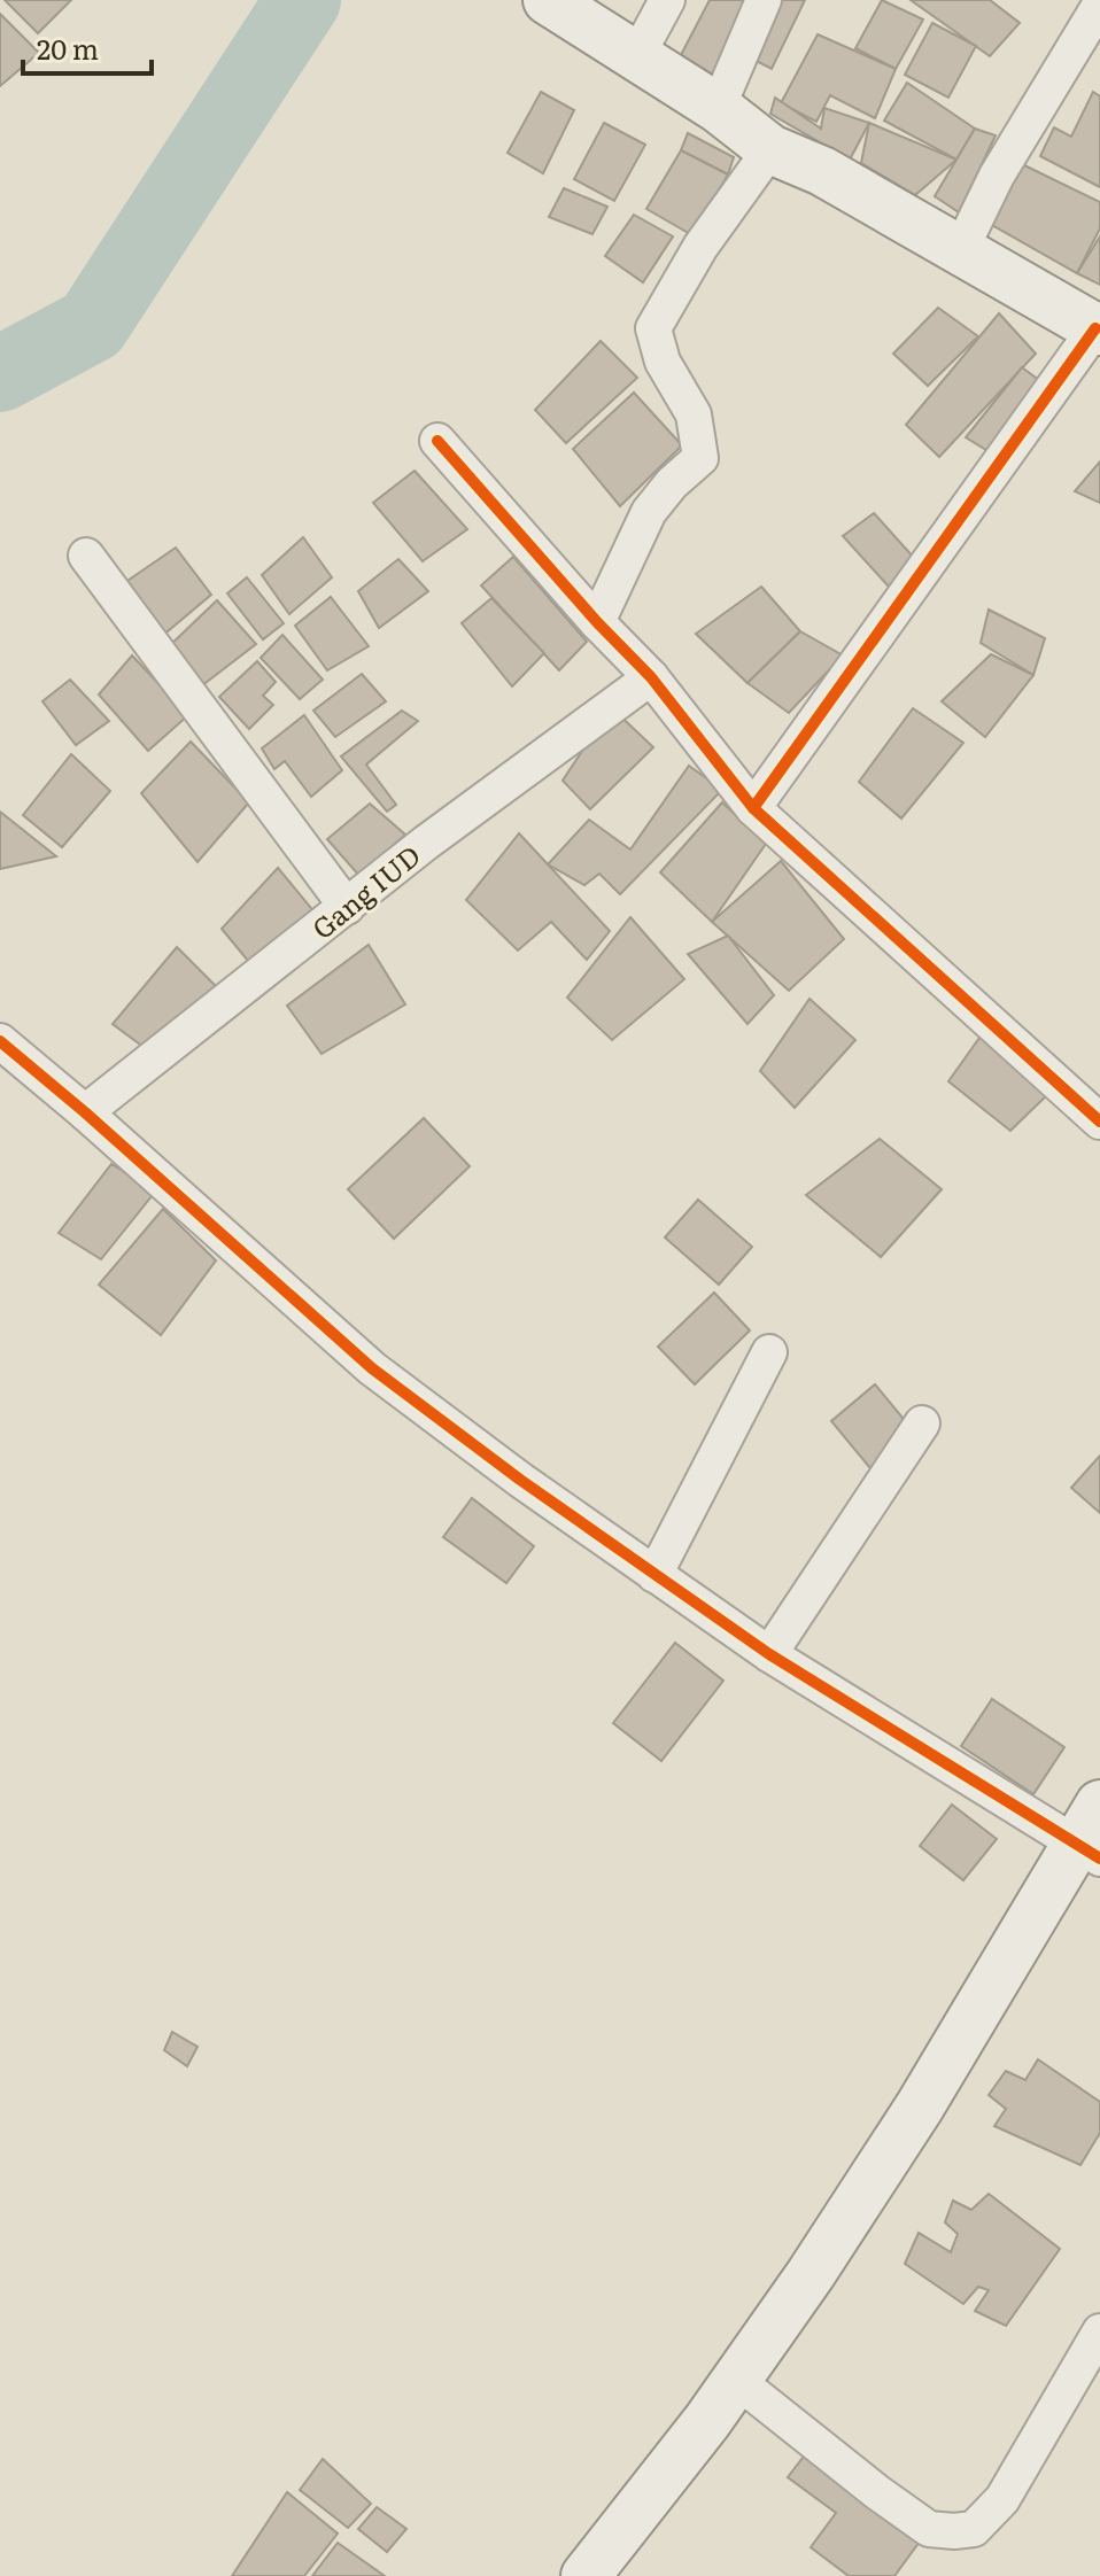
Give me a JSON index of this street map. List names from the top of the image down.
{
  "streets": {
    "street": ["Gang IUD"]
  },
  "scale_bar": "20 m"
}
